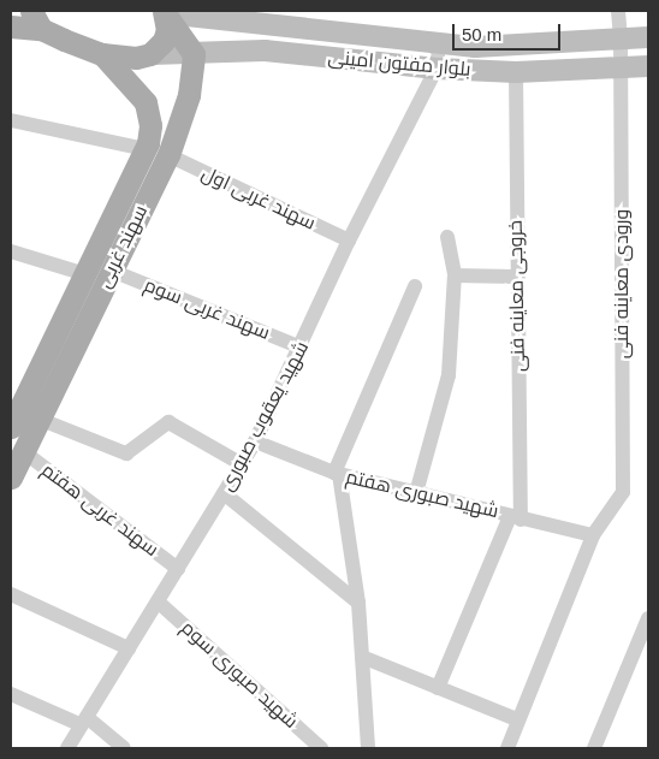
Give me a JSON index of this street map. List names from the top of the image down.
{
  "streets": {
    "main road": ["سهند غربی"],
    "street": [
      "بلوار مفتون امینی",
      "سهند غربی اول",
      "ورودی معاینه فنی",
      "خروجی معاینه فنی",
      "سهند غربی سوم",
      "شهید یعقوب صبوری",
      "شهید صبوری هفتم",
      "سهند غربی هفتم",
      "شهید صبوری سوم"
    ]
  },
  "crossings": [
    ["بلوار مفتون امینی", "سهند غربی"],
    ["بلوار مفتون امینی", "ورودی معاینه فنی"],
    ["بلوار مفتون امینی", "خروجی معاینه فنی"],
    ["بلوار مفتون امینی", "شهید یعقوب صبوری"],
    ["سهند غربی اول", "سهند غربی"],
    ["سهند غربی اول", "شهید یعقوب صبوری"],
    ["سهند غربی", "سهند غربی سوم"],
    ["سهند غربی", "سهند غربی هفتم"],
    ["ورودی معاینه فنی", "شهید صبوری هفتم"],
    ["خروجی معاینه فنی", "شهید صبوری هفتم"],
    ["سهند غربی سوم", "شهید یعقوب صبوری"],
    ["شهید یعقوب صبوری", "شهید صبوری هفتم"],
    ["شهید یعقوب صبوری", "سهند غربی هفتم"],
    ["شهید یعقوب صبوری", "شهید صبوری سوم"]
  ],
  "scale_bar": "50 m"
}
